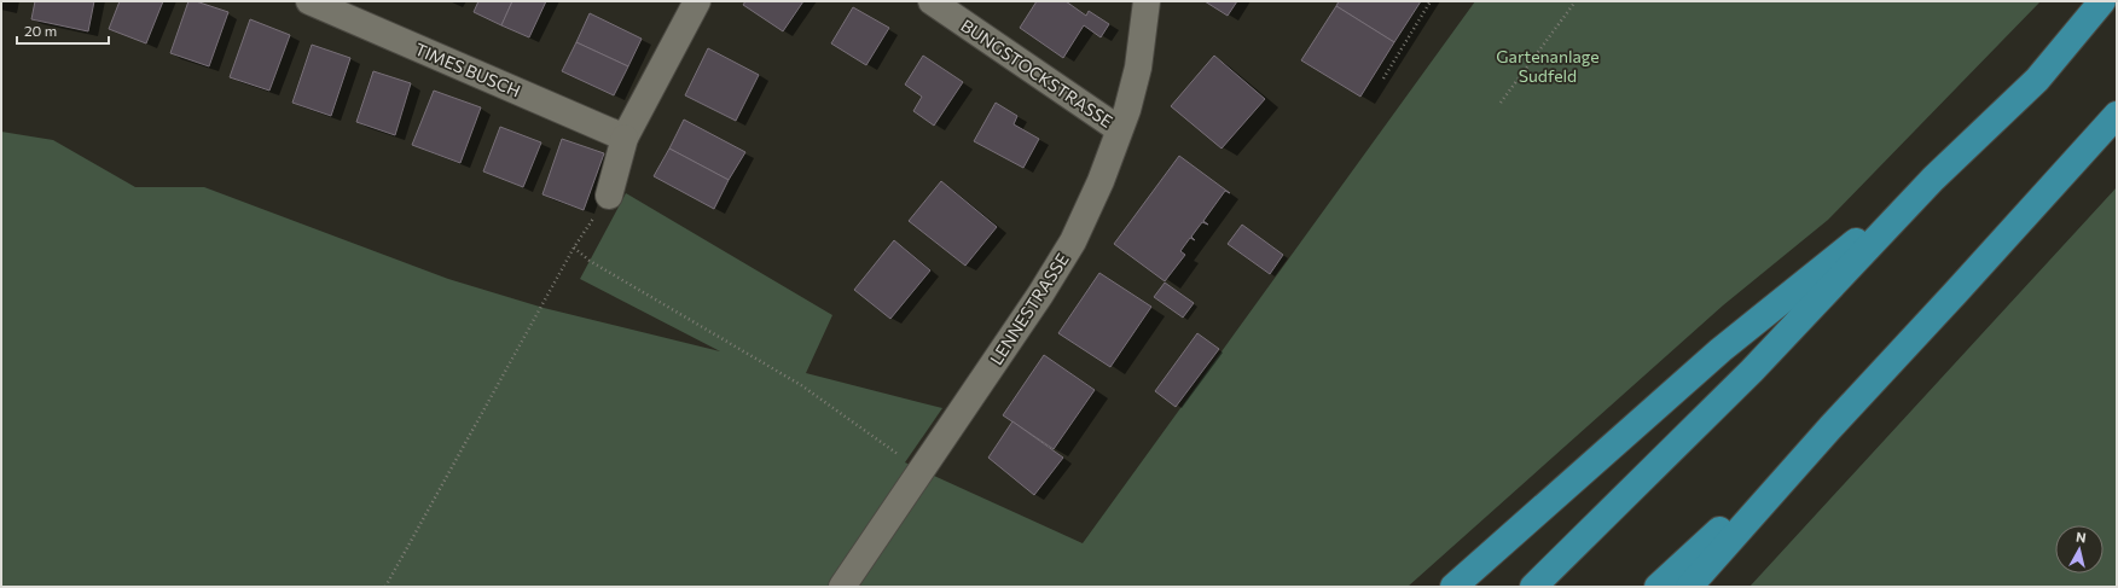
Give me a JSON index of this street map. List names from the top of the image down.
{
  "streets": {
    "street": ["TIMES BUSCH", "BUNGSTOCKSTRASSE", "LENNESTRASSE"]
  },
  "crossings": [
    ["BUNGSTOCKSTRASSE", "LENNESTRASSE"]
  ],
  "parks": ["Gartenanlage Sudfeld"],
  "scale_bar": "20 m",
  "north": "top"
}
